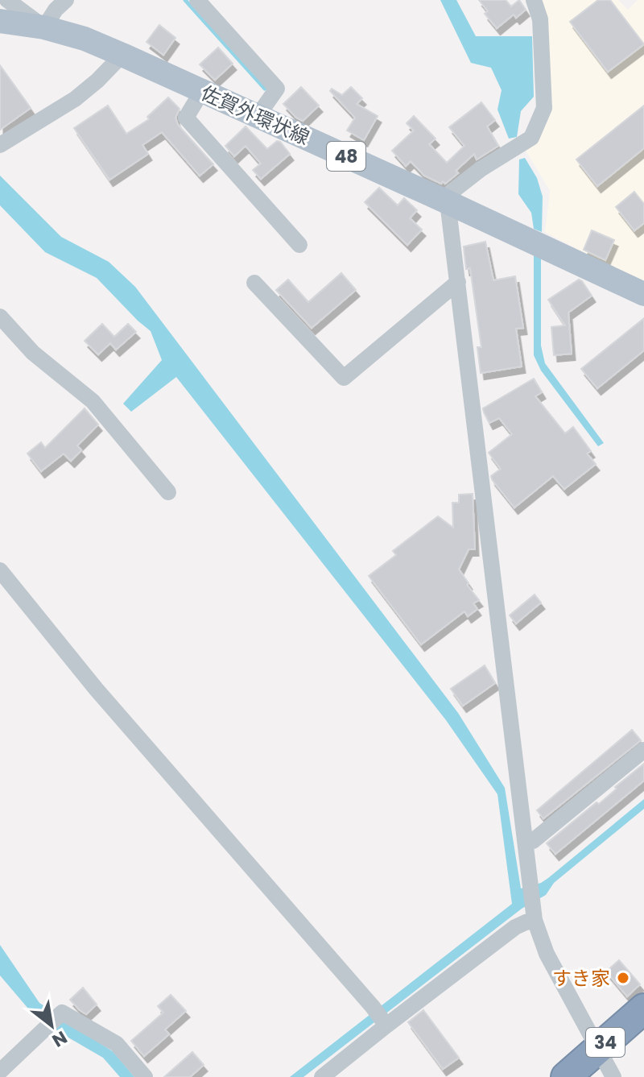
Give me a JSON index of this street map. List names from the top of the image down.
{
  "streets": {
    "highway": ["34"],
    "main road": ["佐賀外環状線", "48"]
  },
  "places": ["すき家"],
  "north": "bottom right"
}
